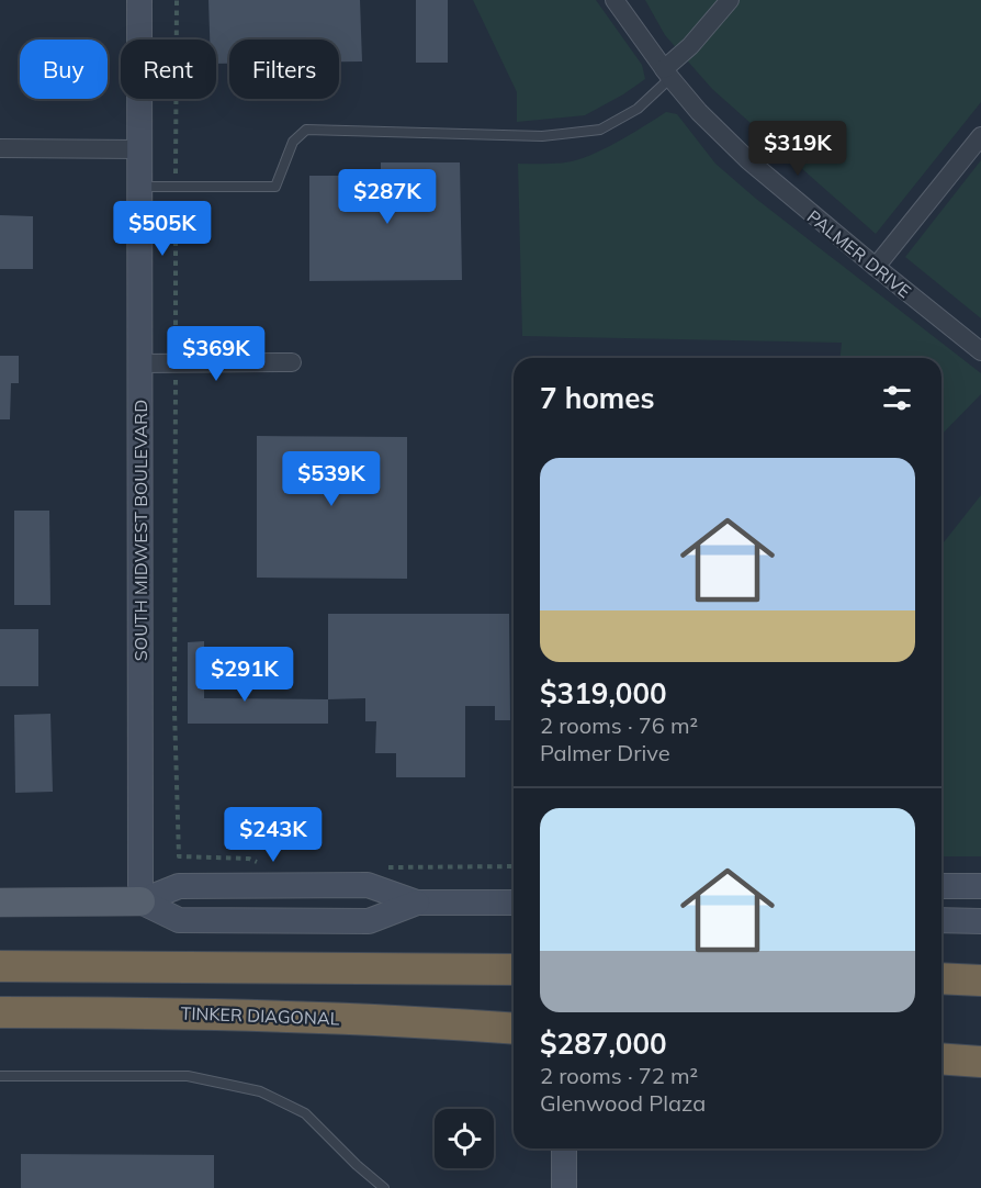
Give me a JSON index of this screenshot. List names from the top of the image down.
{
  "streets": {
    "highway": ["TINKER DIAGONAL"],
    "main road": ["SOUTH MIDWEST BOULEVARD"],
    "street": ["PALMER DRIVE"]
  },
  "page": {
    "chip": ["Buy", "Rent", "Filters"],
    "price": [
      "$319K",
      "$287K",
      "$505K",
      "$369K",
      "$539K",
      "$291K",
      "$243K"
    ],
    "heading": "7 homes",
    "list": [
      {
        "name": "$319,000",
        "note": "2 rooms · 76 m² · Palmer Drive"
      },
      {
        "name": "$287,000",
        "note": "2 rooms · 72 m² · Glenwood Plaza"
      }
    ]
  }
}
